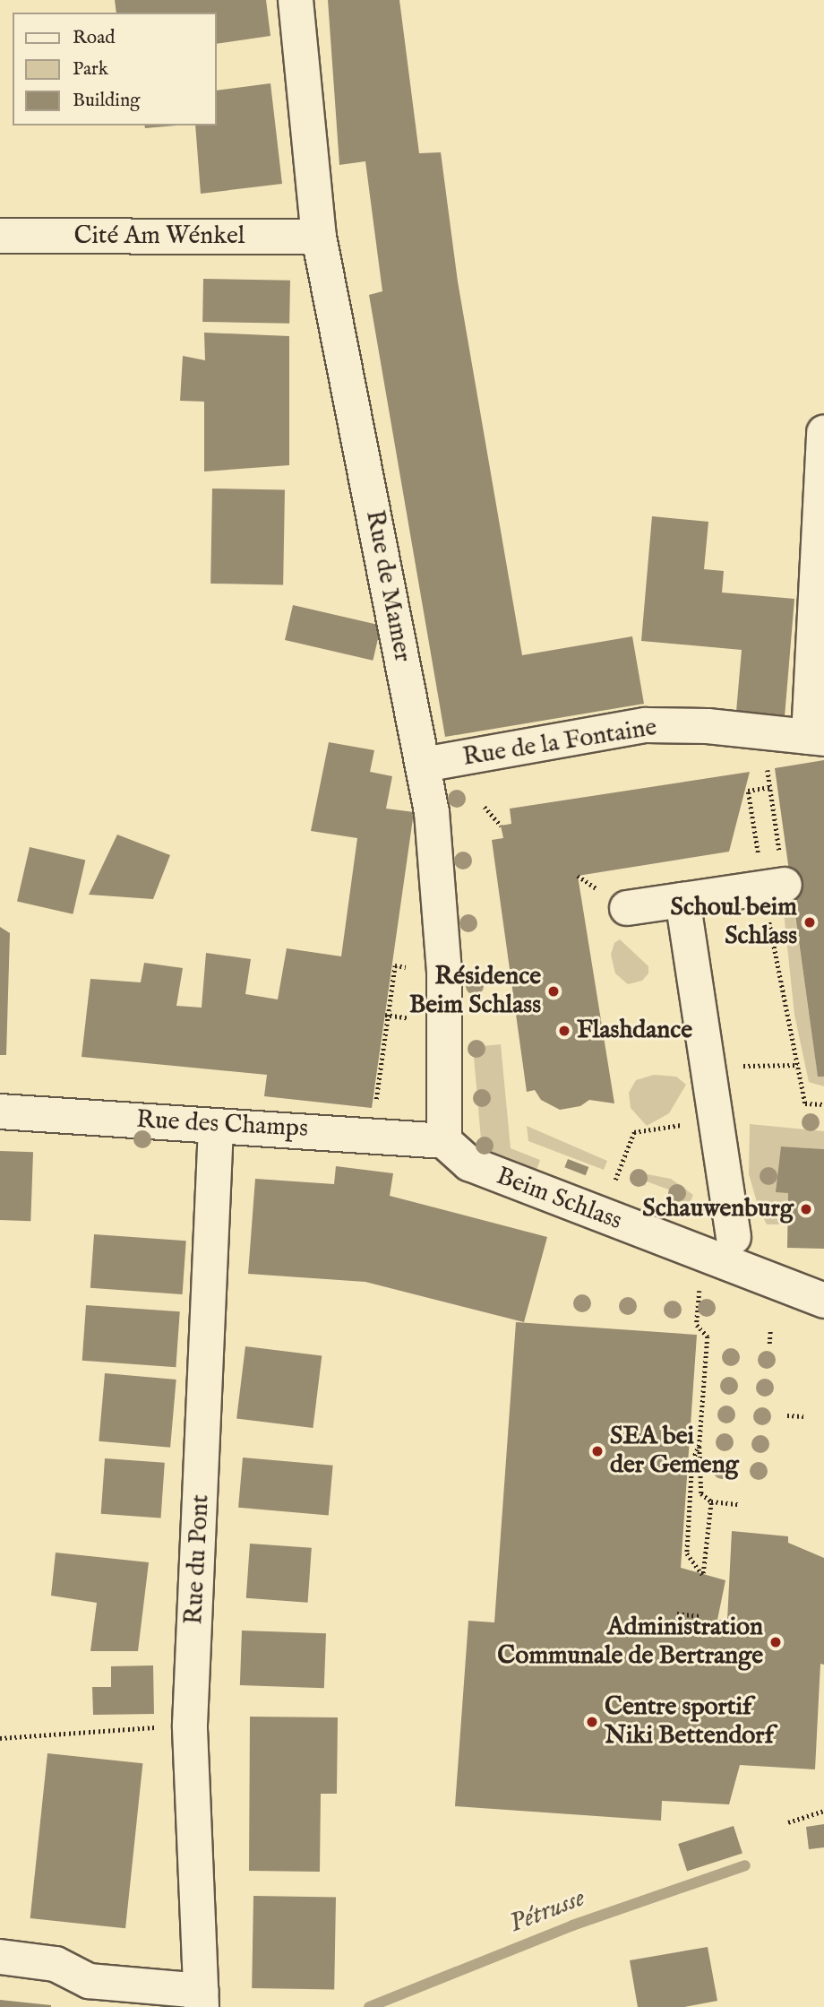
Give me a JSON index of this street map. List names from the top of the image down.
{
  "streets": {
    "street": [
      "Cité Am Wénkel",
      "Rue de Mamer",
      "Rue de la Fontaine",
      "Rue des Champs",
      "Beim Schlass",
      "Rue du Pont"
    ]
  },
  "crossings": [
    ["Cité Am Wénkel", "Rue de Mamer"],
    ["Rue de Mamer", "Rue de la Fontaine"],
    ["Rue de Mamer", "Rue des Champs"],
    ["Rue de Mamer", "Beim Schlass"],
    ["Rue des Champs", "Beim Schlass"],
    ["Rue des Champs", "Rue du Pont"]
  ],
  "water": ["Pétrusse"],
  "places": [
    "Schoul beim Schlass",
    "Résidence Beim Schlass",
    "Flashdance",
    "Schauwenburg",
    "SEA bei der Gemeng",
    "Administration Communale de Bertrange",
    "Centre sportif Niki Bettendorf"
  ],
  "legend": ["Road", "Park", "Building"]
}
